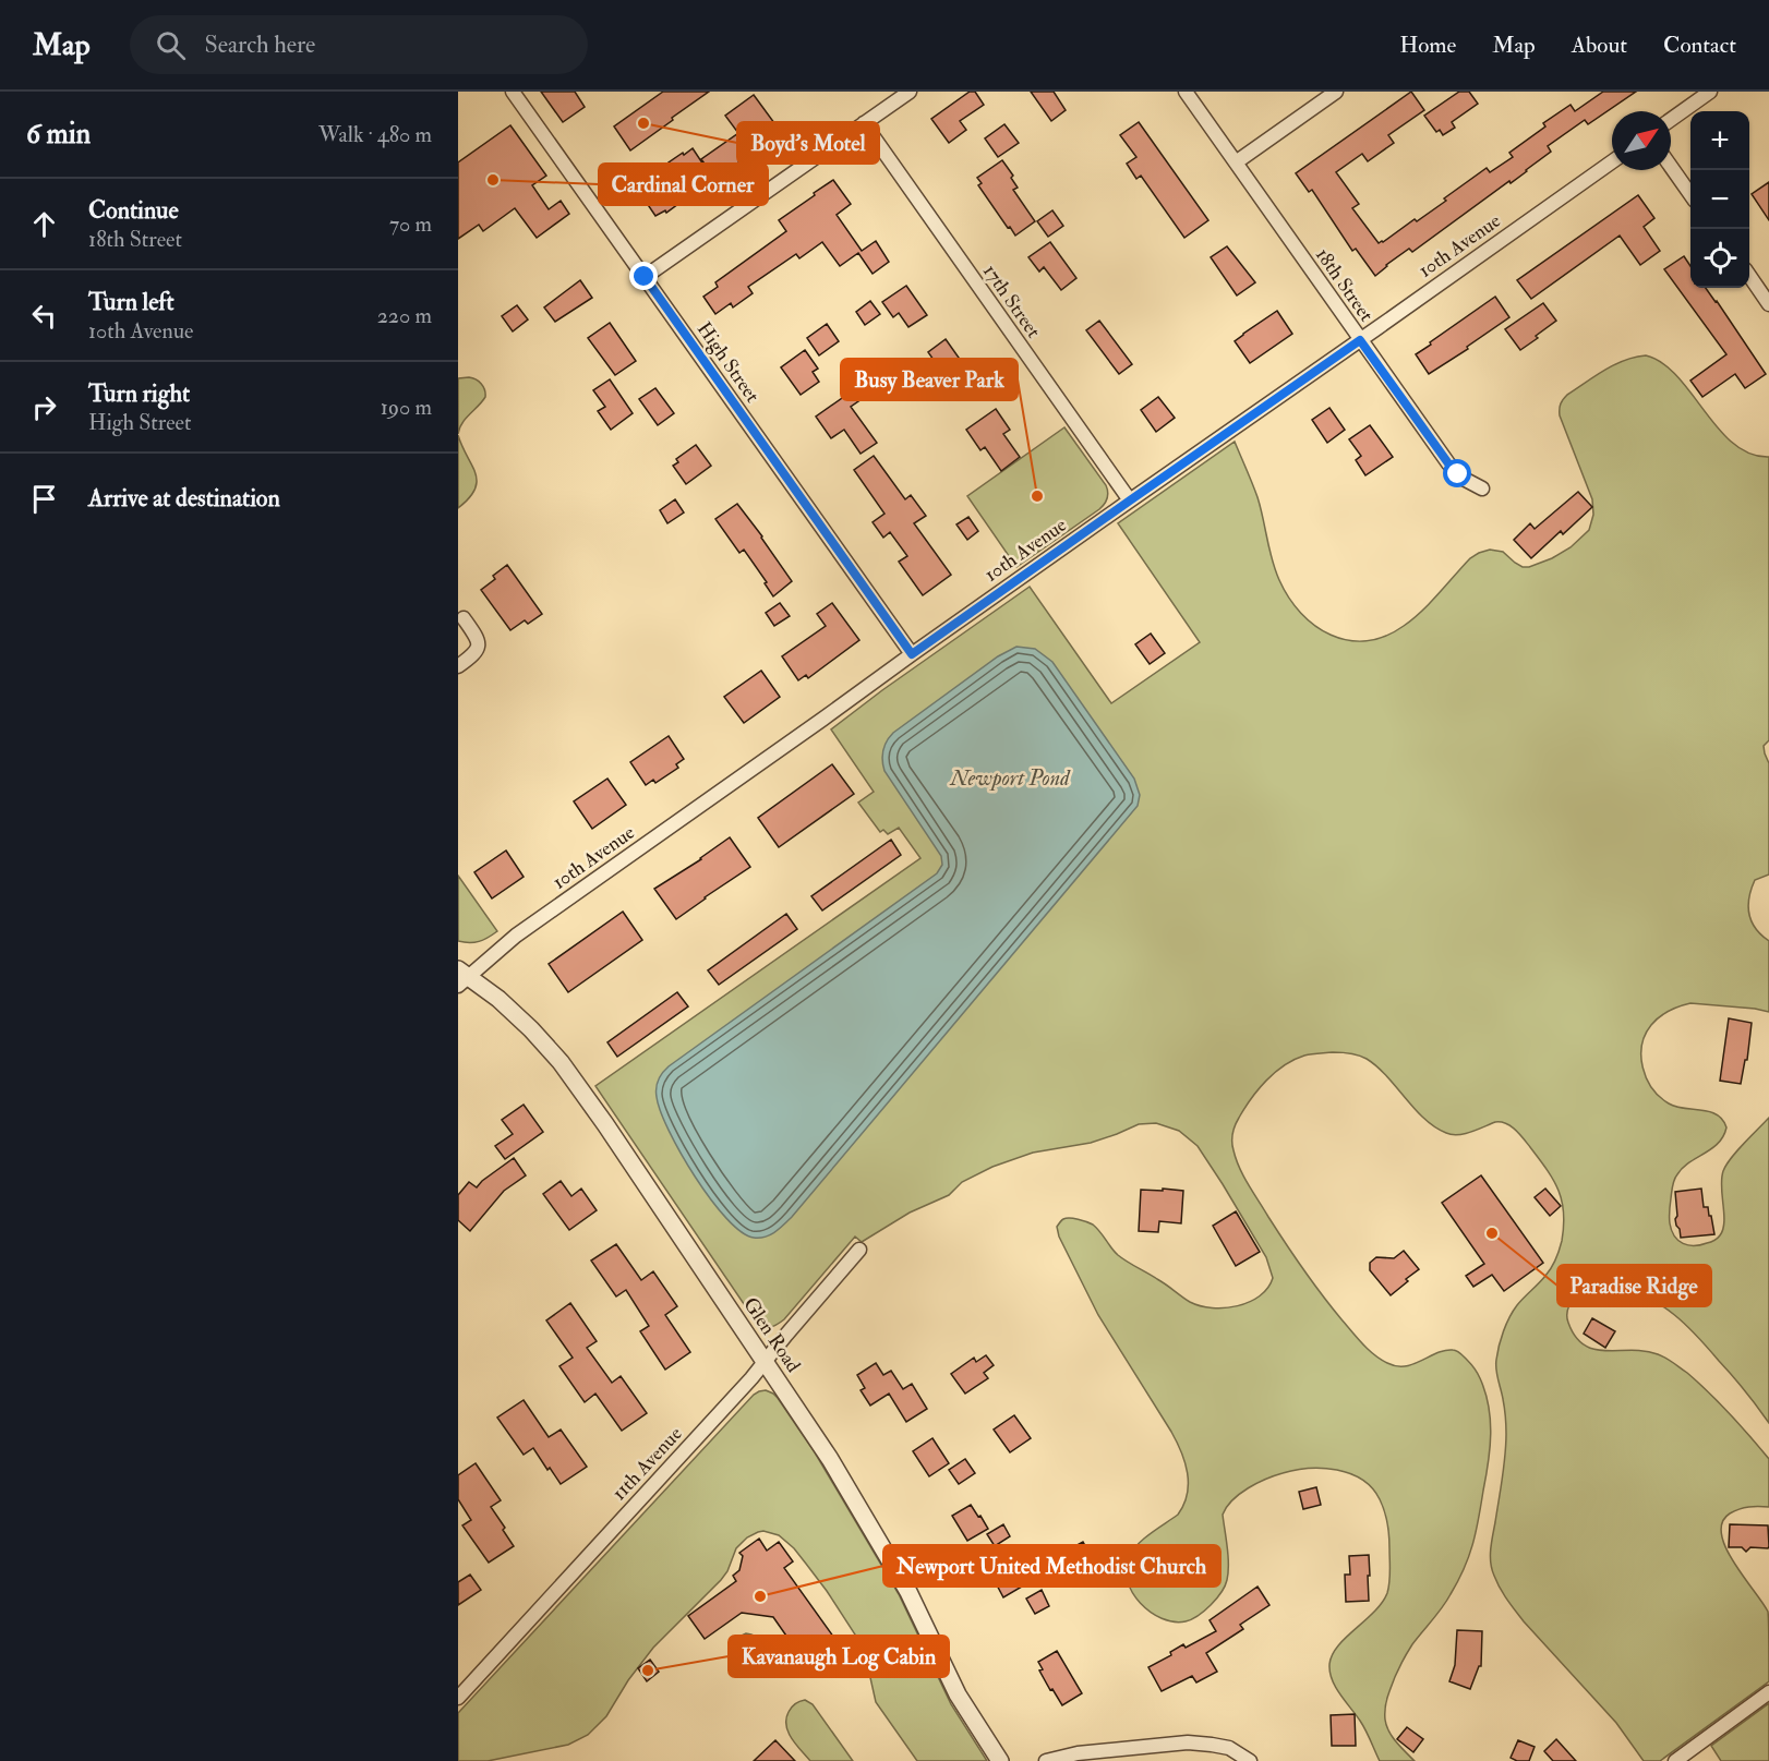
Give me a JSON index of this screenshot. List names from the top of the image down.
{
  "streets": {
    "street": [
      "10th Avenue",
      "18th Street",
      "17th Street",
      "High Street",
      "Glen Road",
      "11th Avenue"
    ]
  },
  "crossings": [
    ["10th Avenue", "18th Street"],
    ["10th Avenue", "17th Street"],
    ["10th Avenue", "High Street"],
    ["10th Avenue", "Glen Road"],
    ["Glen Road", "11th Avenue"]
  ],
  "water": ["Newport Pond"],
  "places": [
    "Boyd's Motel",
    "Cardinal Corner",
    "Busy Beaver Park",
    "Paradise Ridge",
    "Newport United Methodist Church",
    "Kavanaugh Log Cabin"
  ],
  "north": "top right",
  "page": {
    "header": "Map",
    "search": "Search here",
    "nav": [
      "Home",
      "Map",
      "About",
      "Contact"
    ],
    "heading": ["6 min", "Walk · 480 m"],
    "map_buttons": ["+", "−"],
    "list": [
      ["Continue", "18th Street", "70 m"],
      ["Turn left", "10th Avenue", "220 m"],
      ["Turn right", "High Street", "190 m"],
      "Arrive at destination"
    ]
  }
}
